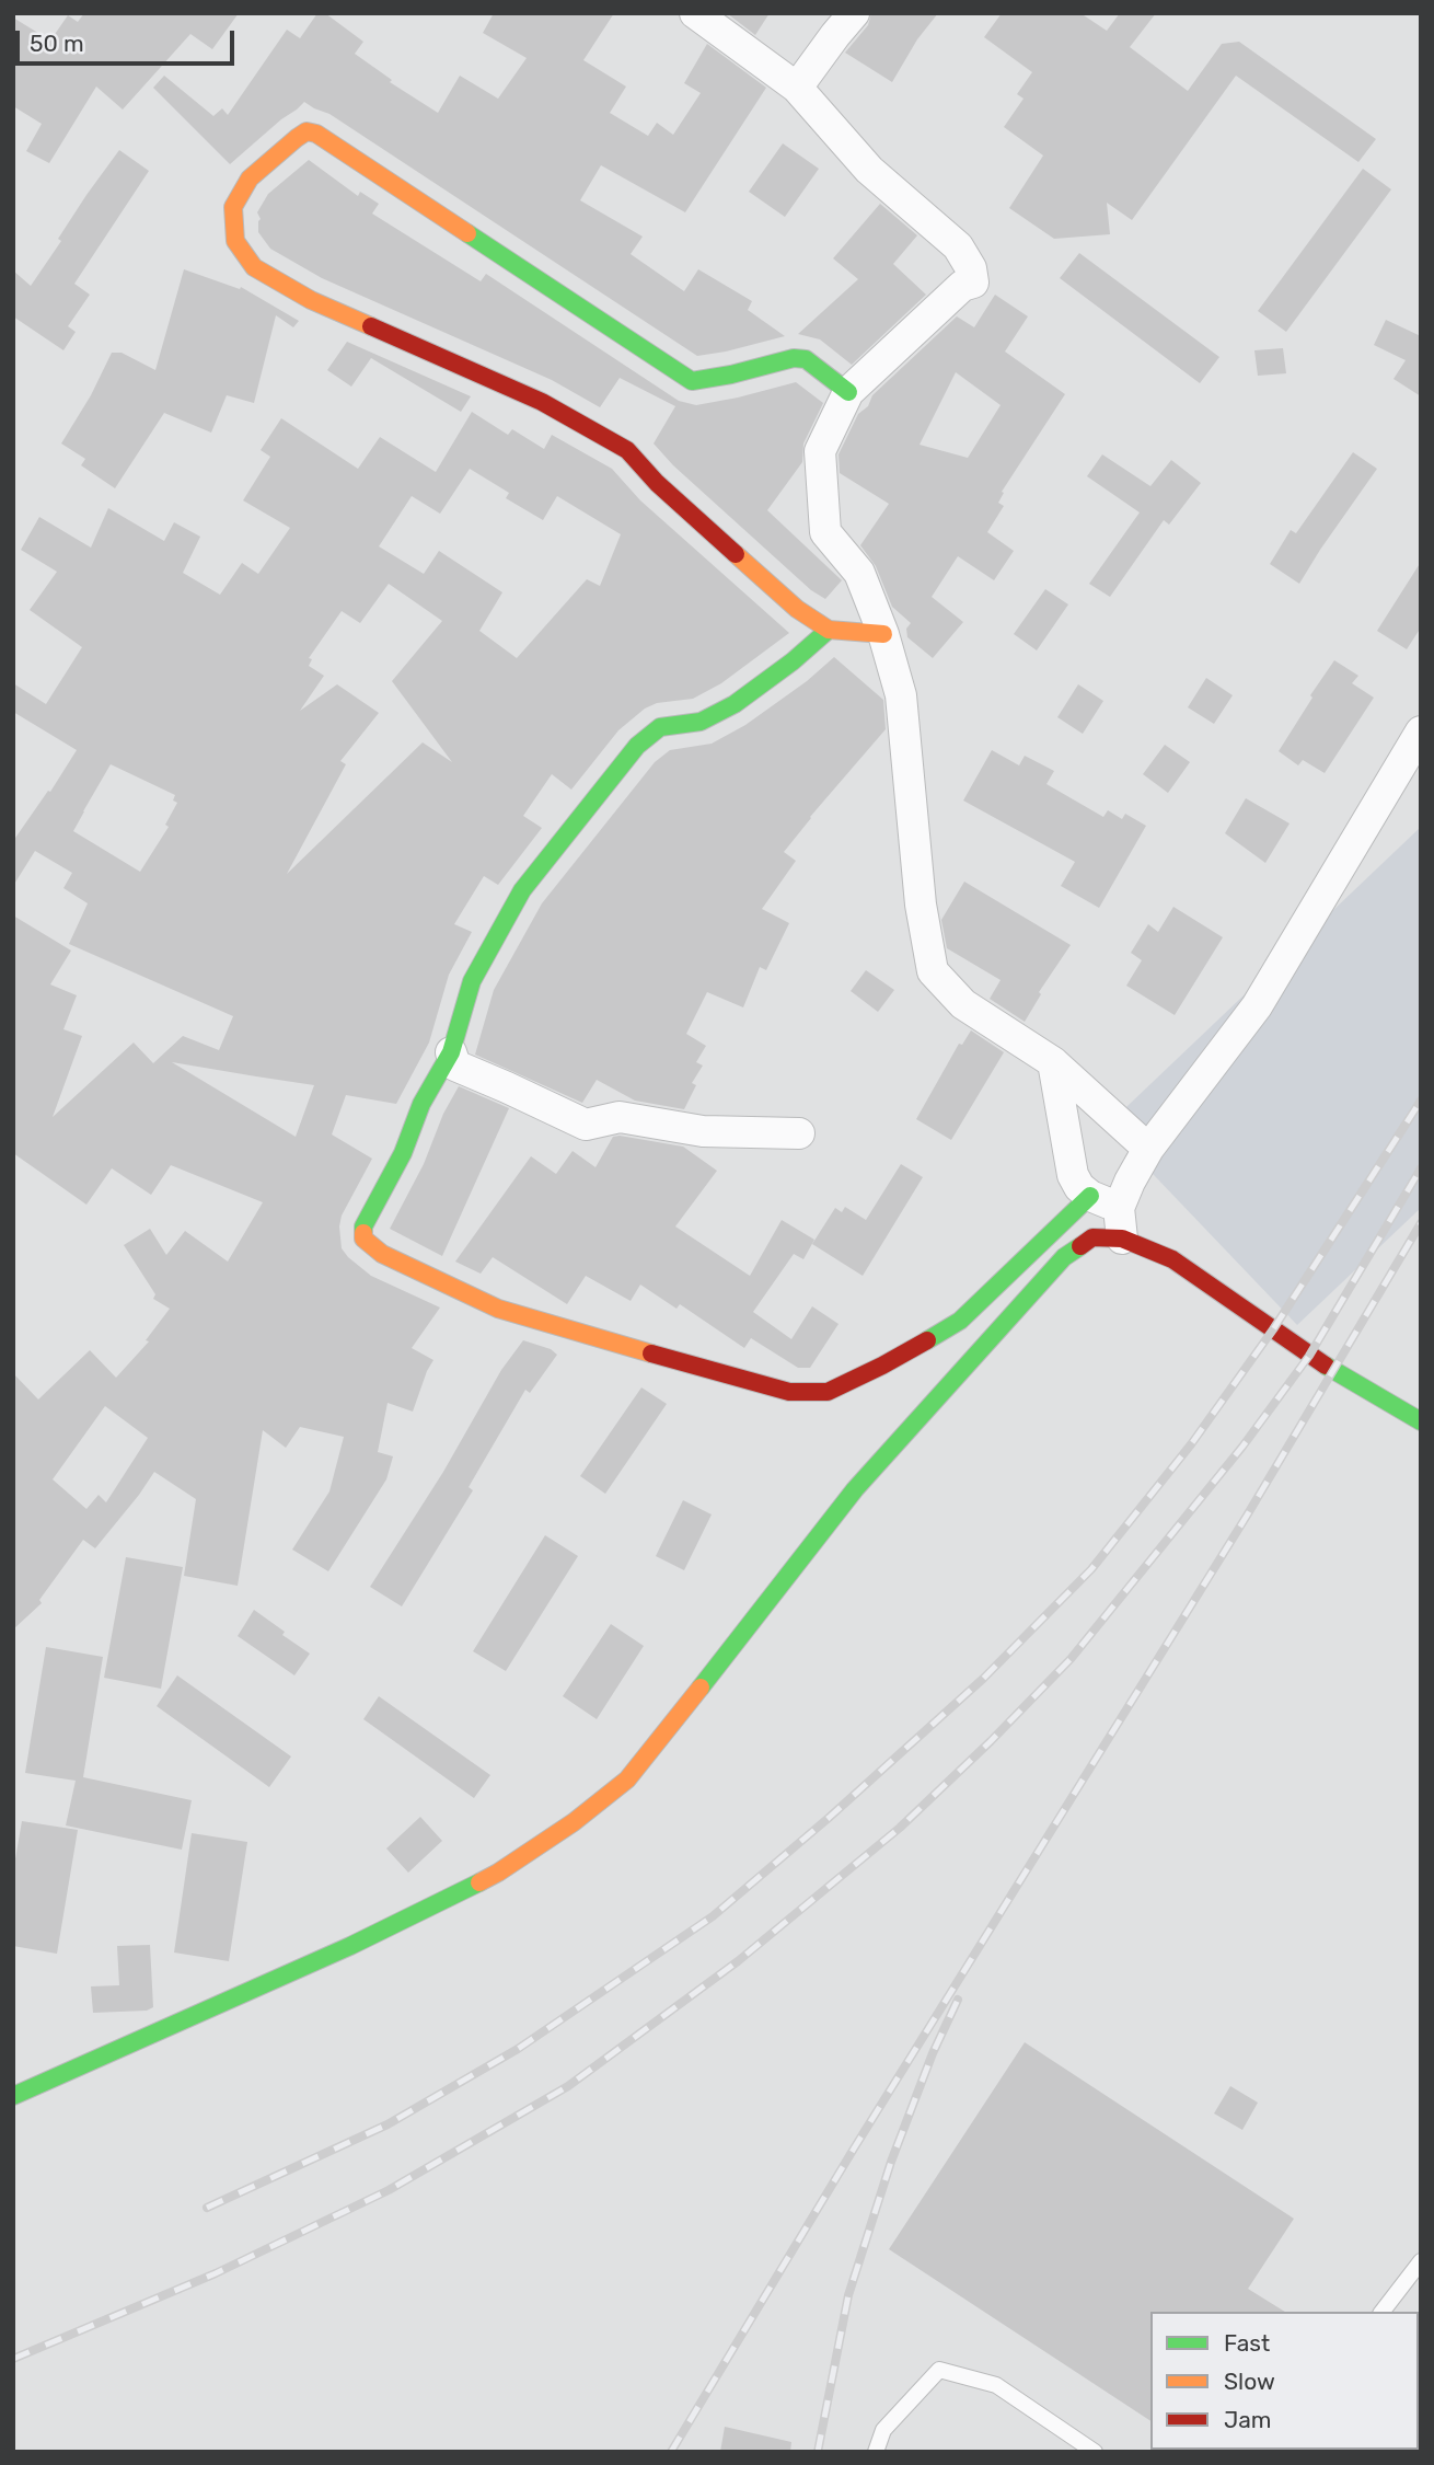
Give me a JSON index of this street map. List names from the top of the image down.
{
  "legend": ["Fast", "Slow", "Jam"],
  "scale_bar": "50 m"
}
